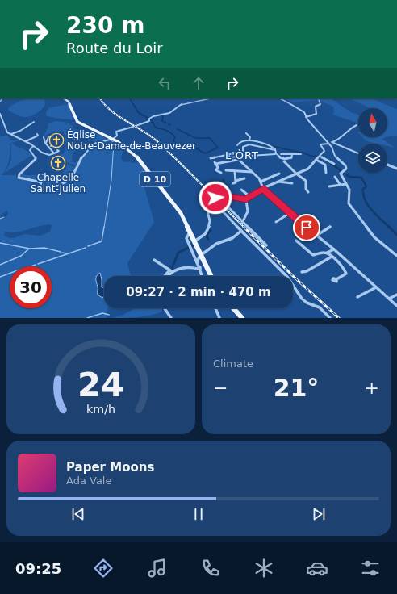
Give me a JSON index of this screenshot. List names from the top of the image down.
{
  "streets": {
    "main road": ["D 10"]
  },
  "districts": ["L'ÒRT"],
  "places": {
    "church": ["Église Notre-Dame-de-Beauvezer", "Chapelle Saint-Julien"]
  },
  "north": "top",
  "page": {
    "turn": ["230 m", "Route du Loir"],
    "limit": "30",
    "trip": "09:27 · 2 min · 470 m",
    "tile": "Climate",
    "heat": ["−", "21°", "+"],
    "song": ["Paper Moons", "Ada Vale"],
    "tabs": "09:25",
    "gauge": ["24", "km/h"]
  }
}
